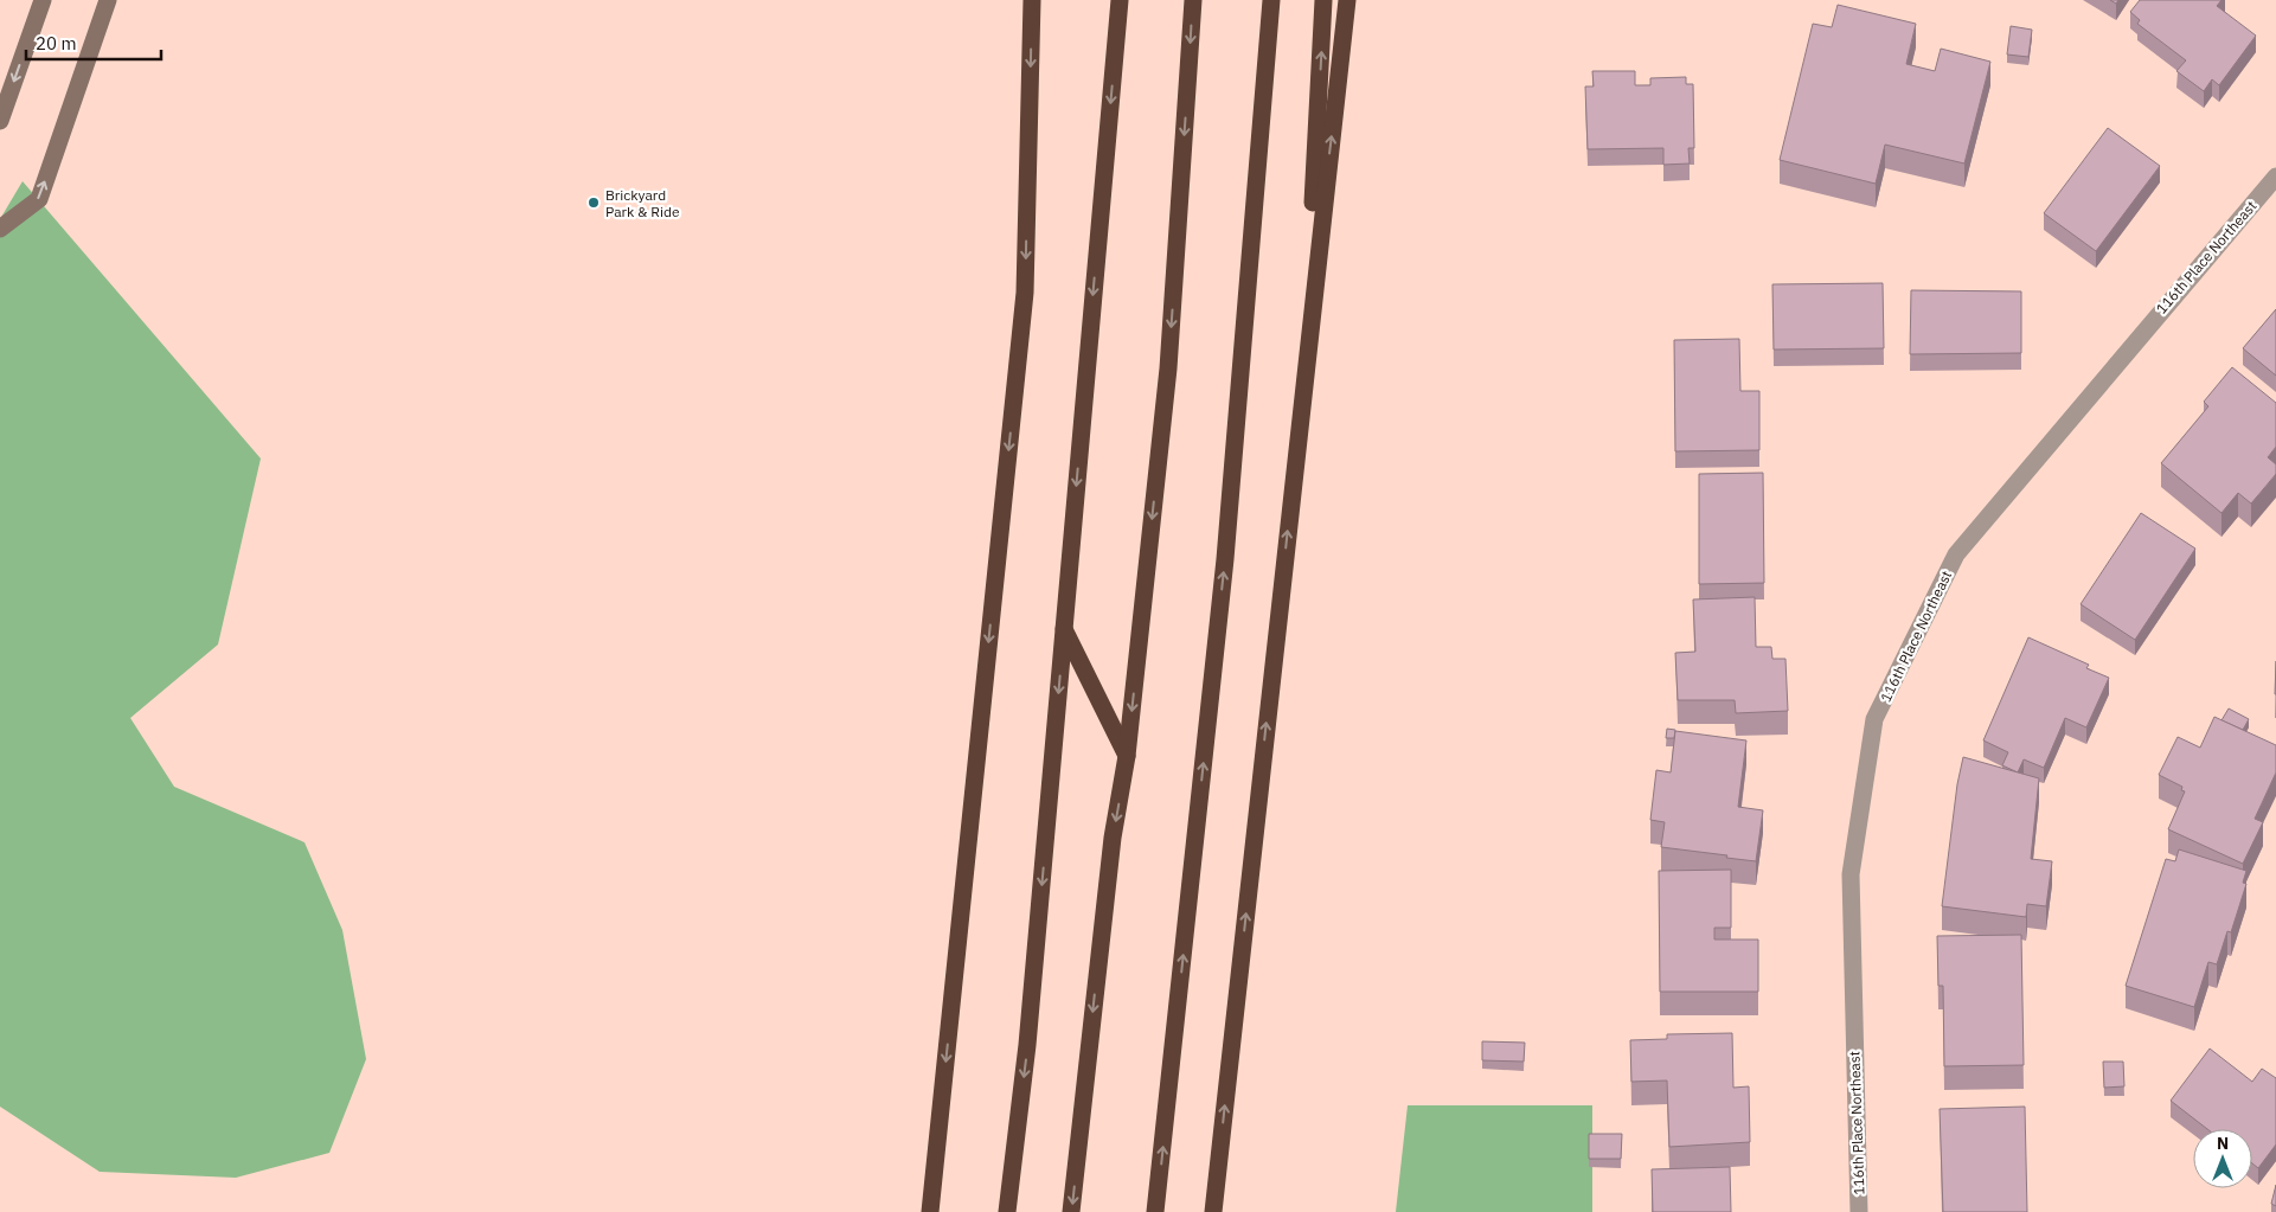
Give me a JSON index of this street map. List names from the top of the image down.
{
  "streets": {
    "street": ["116th Place Northeast"]
  },
  "places": ["Brickyard Park & Ride"],
  "scale_bar": "20 m",
  "north": "top"
}
